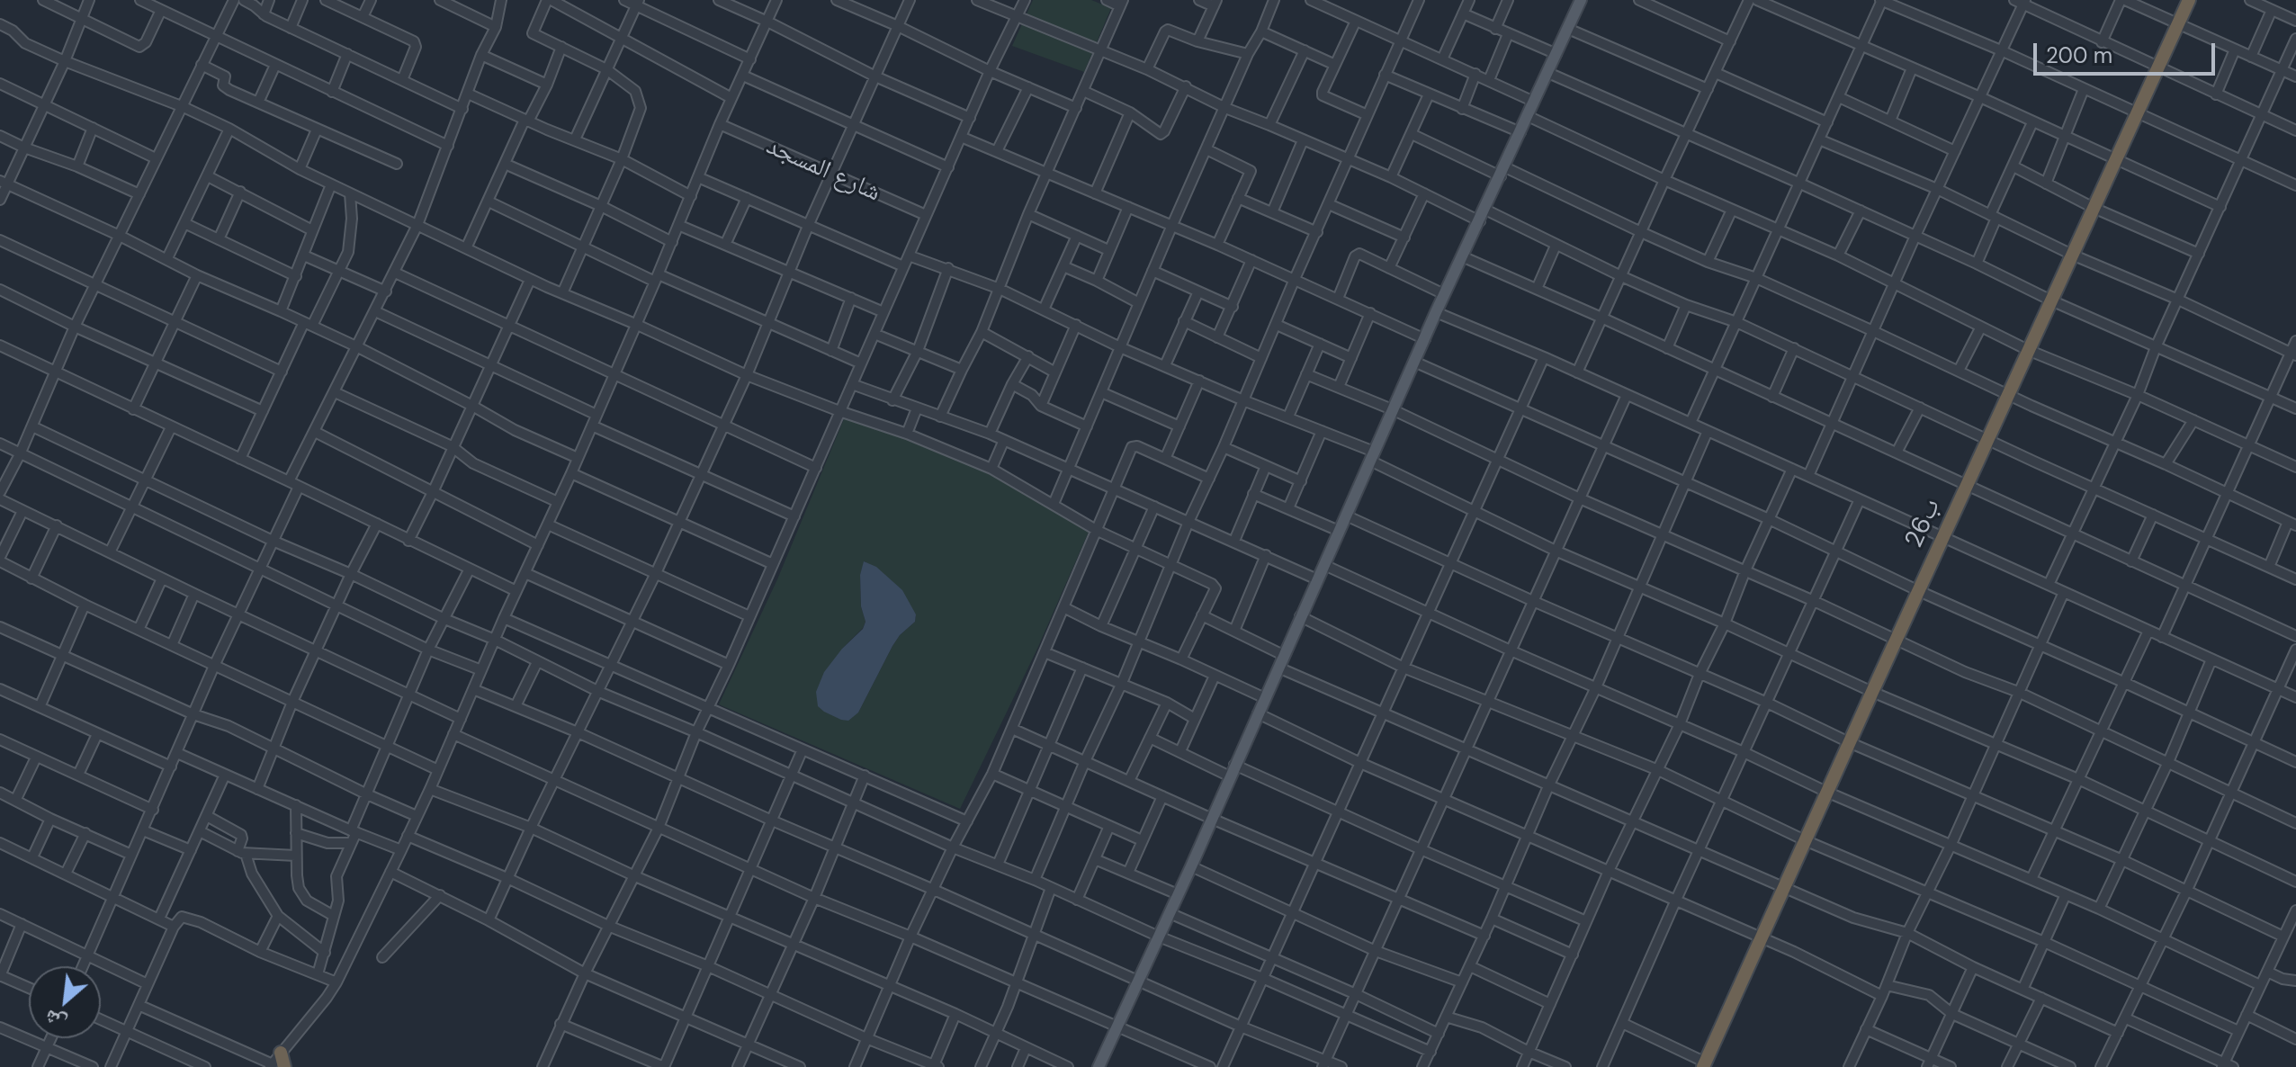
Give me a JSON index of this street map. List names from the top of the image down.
{
  "streets": {
    "highway": ["26ب"],
    "street": ["شارع المسجد"]
  },
  "scale_bar": "200 m",
  "north": "bottom left"
}
